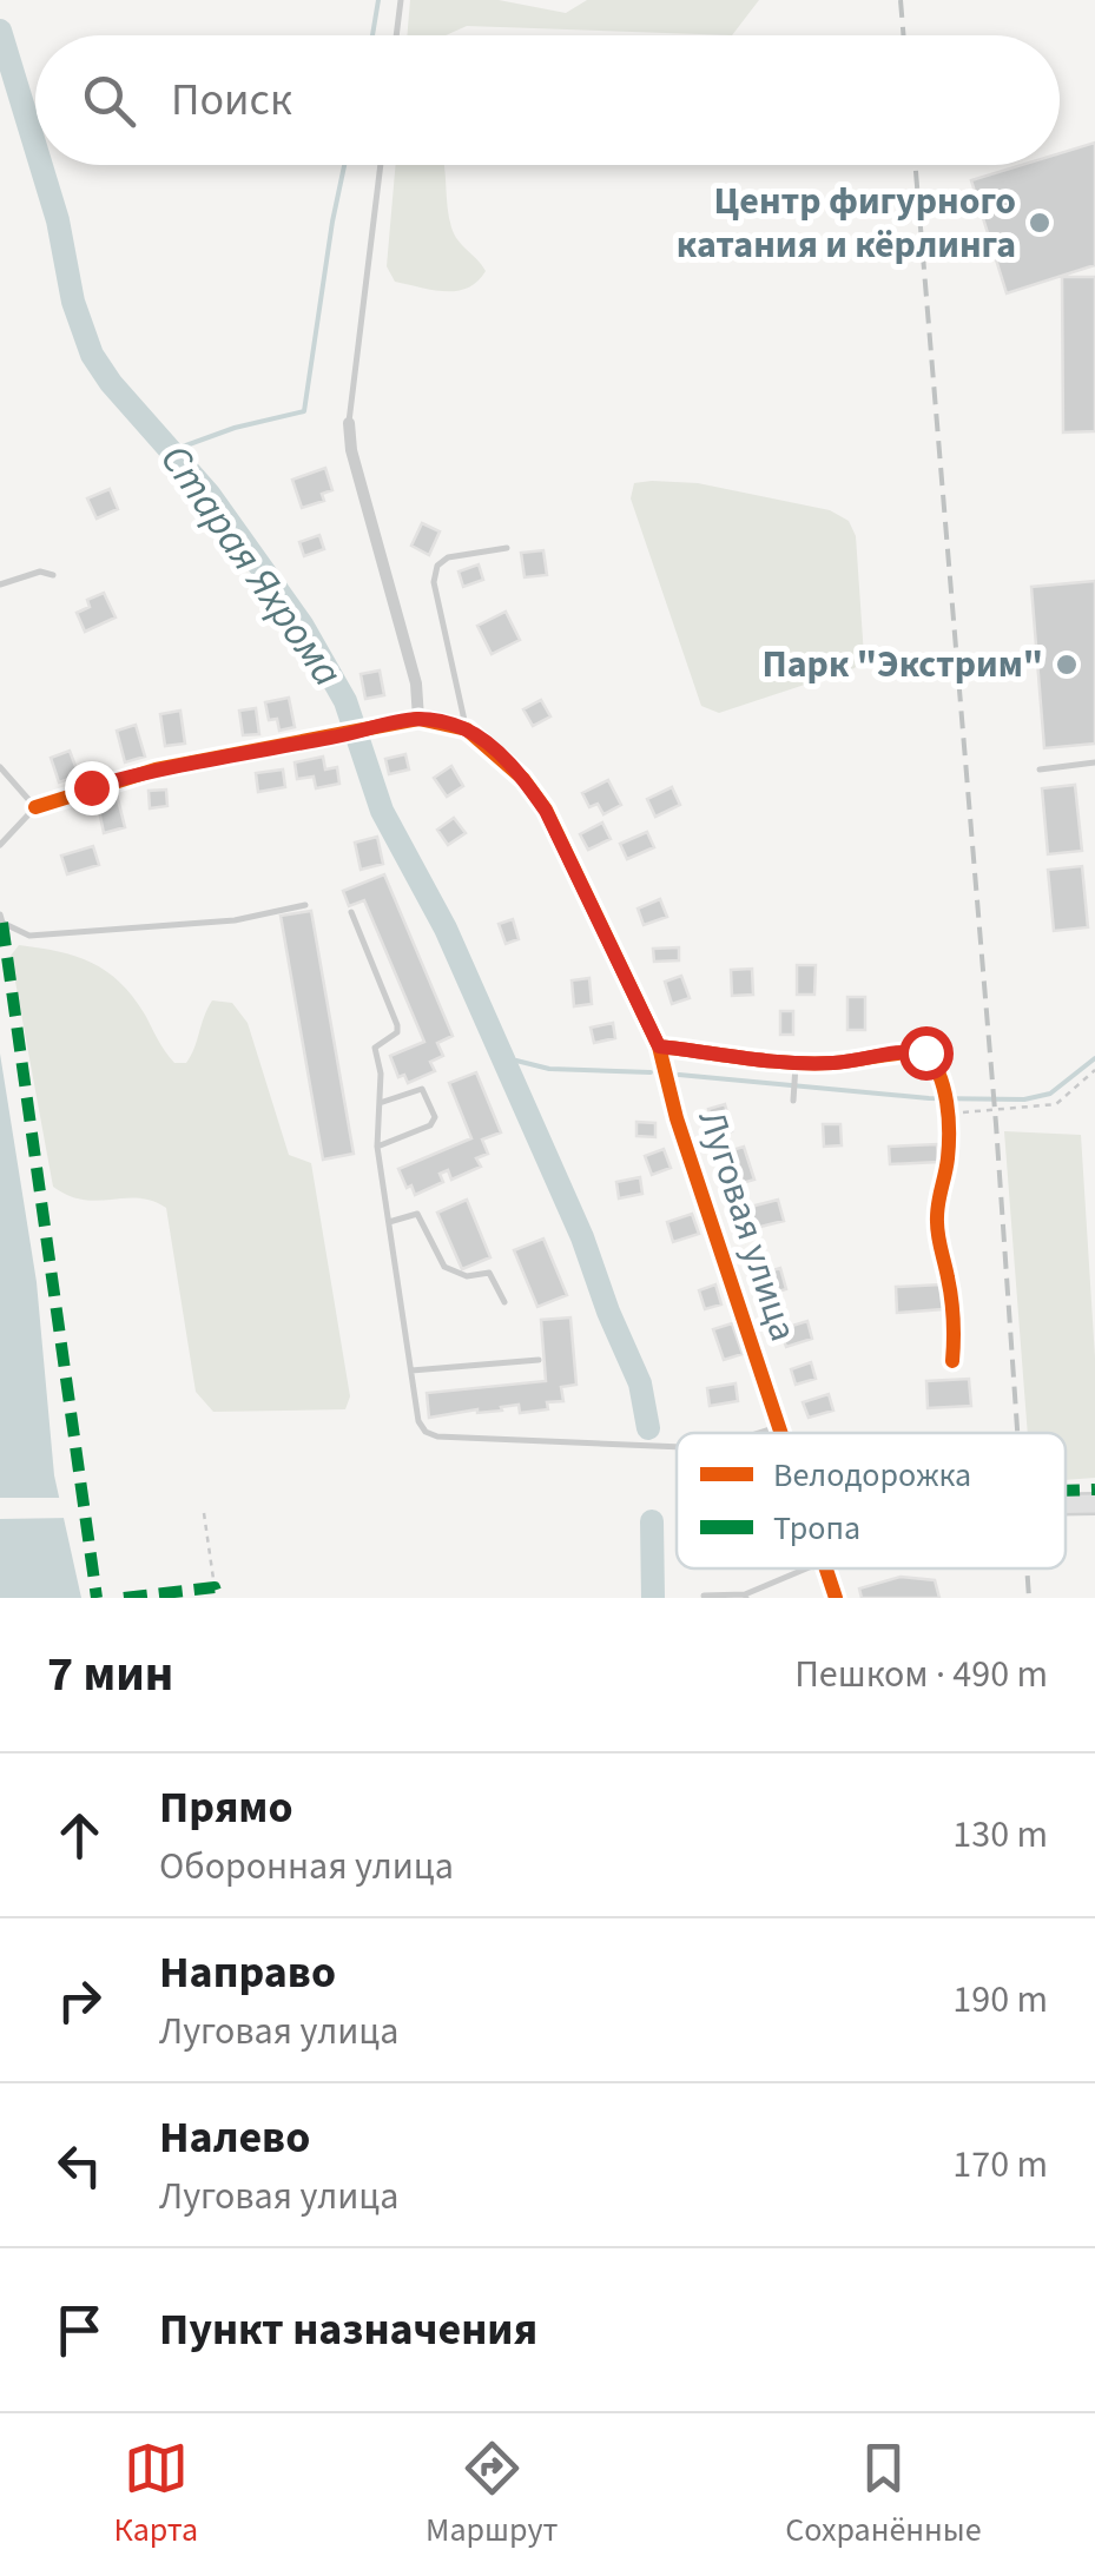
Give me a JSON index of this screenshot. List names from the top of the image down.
{
  "streets": {
    "street": ["Луговая улица"]
  },
  "water": ["Старая Яхрома"],
  "places": ["Центр фигурного катания и кёрлинга", "Парк \"Экстрим\""],
  "legend": ["Велодорожка", "Тропа"],
  "page": {
    "search": "Поиск",
    "heading": ["7 мин", "Пешком · 490 m"],
    "list": [
      ["Прямо", "Оборонная улица", "130 m"],
      ["Направо", "Луговая улица", "190 m"],
      ["Налево", "Луговая улица", "170 m"],
      "Пункт назначения"
    ],
    "nav": ["Карта", "Маршрут", "Сохранённые"]
  }
}
